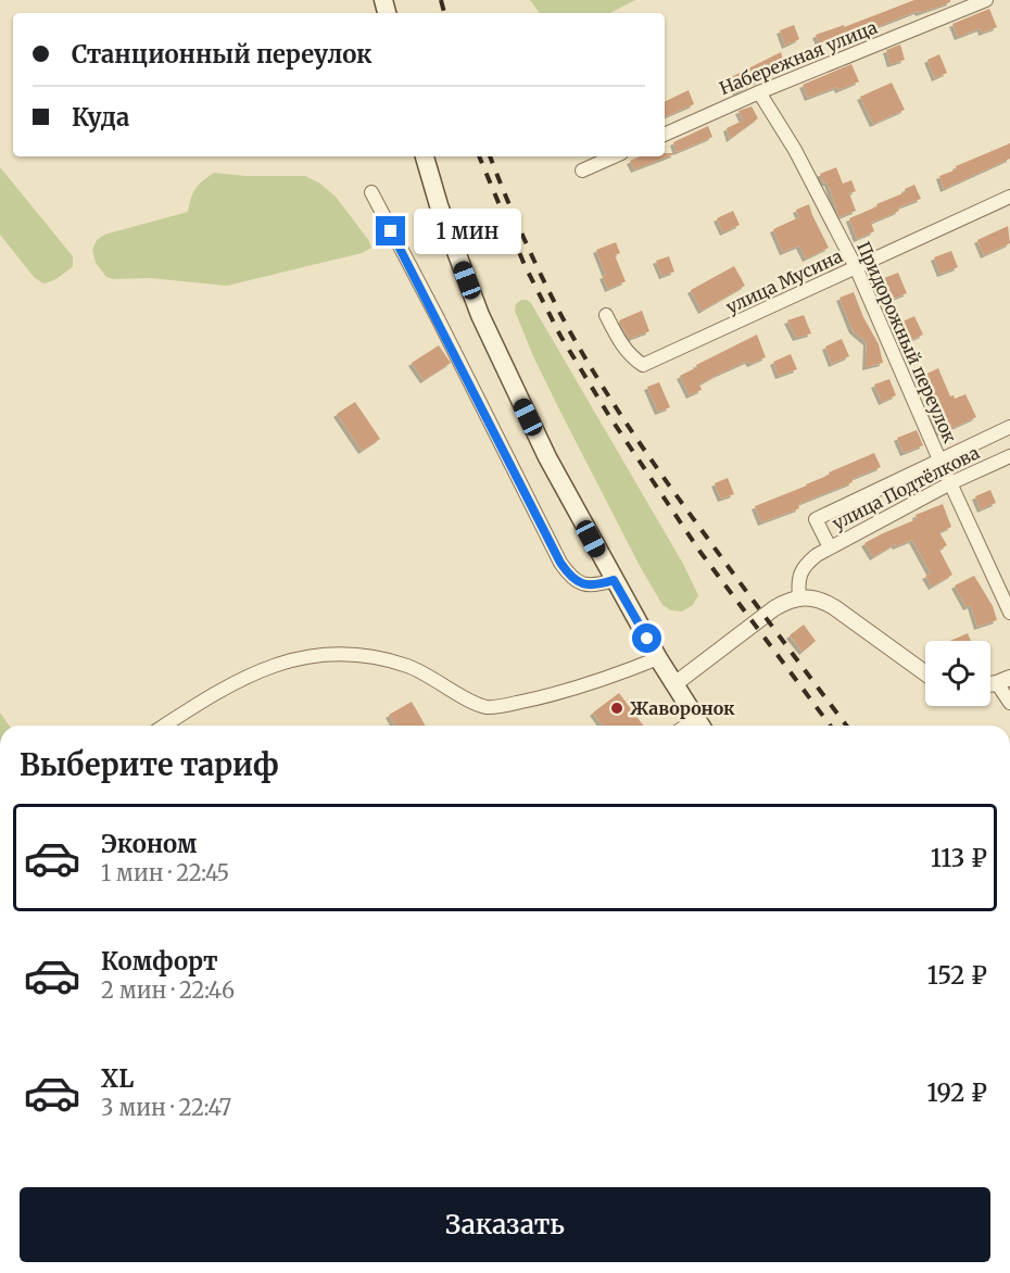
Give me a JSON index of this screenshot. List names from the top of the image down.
{
  "streets": {
    "street": [
      "Набережная улица",
      "улица Мусина",
      "Придорожный переулок",
      "улица Подтёлкова"
    ]
  },
  "crossings": [
    ["Набережная улица", "Придорожный переулок"],
    ["улица Мусина", "Придорожный переулок"],
    ["Придорожный переулок", "улица Подтёлкова"]
  ],
  "places": ["Жаворонок"],
  "page": {
    "banner": ["Станционный переулок", "Куда"],
    "bubble": "1 мин",
    "heading": "Выберите тариф",
    "list": [
      {
        "name": "Эконом",
        "note": "1 мин · 22:45",
        "value": "113 ₽"
      },
      {
        "name": "Комфорт",
        "note": "2 мин · 22:46",
        "value": "152 ₽"
      },
      {
        "name": "XL",
        "note": "3 мин · 22:47",
        "value": "192 ₽"
      }
    ],
    "buttons": "Заказать"
  }
}
